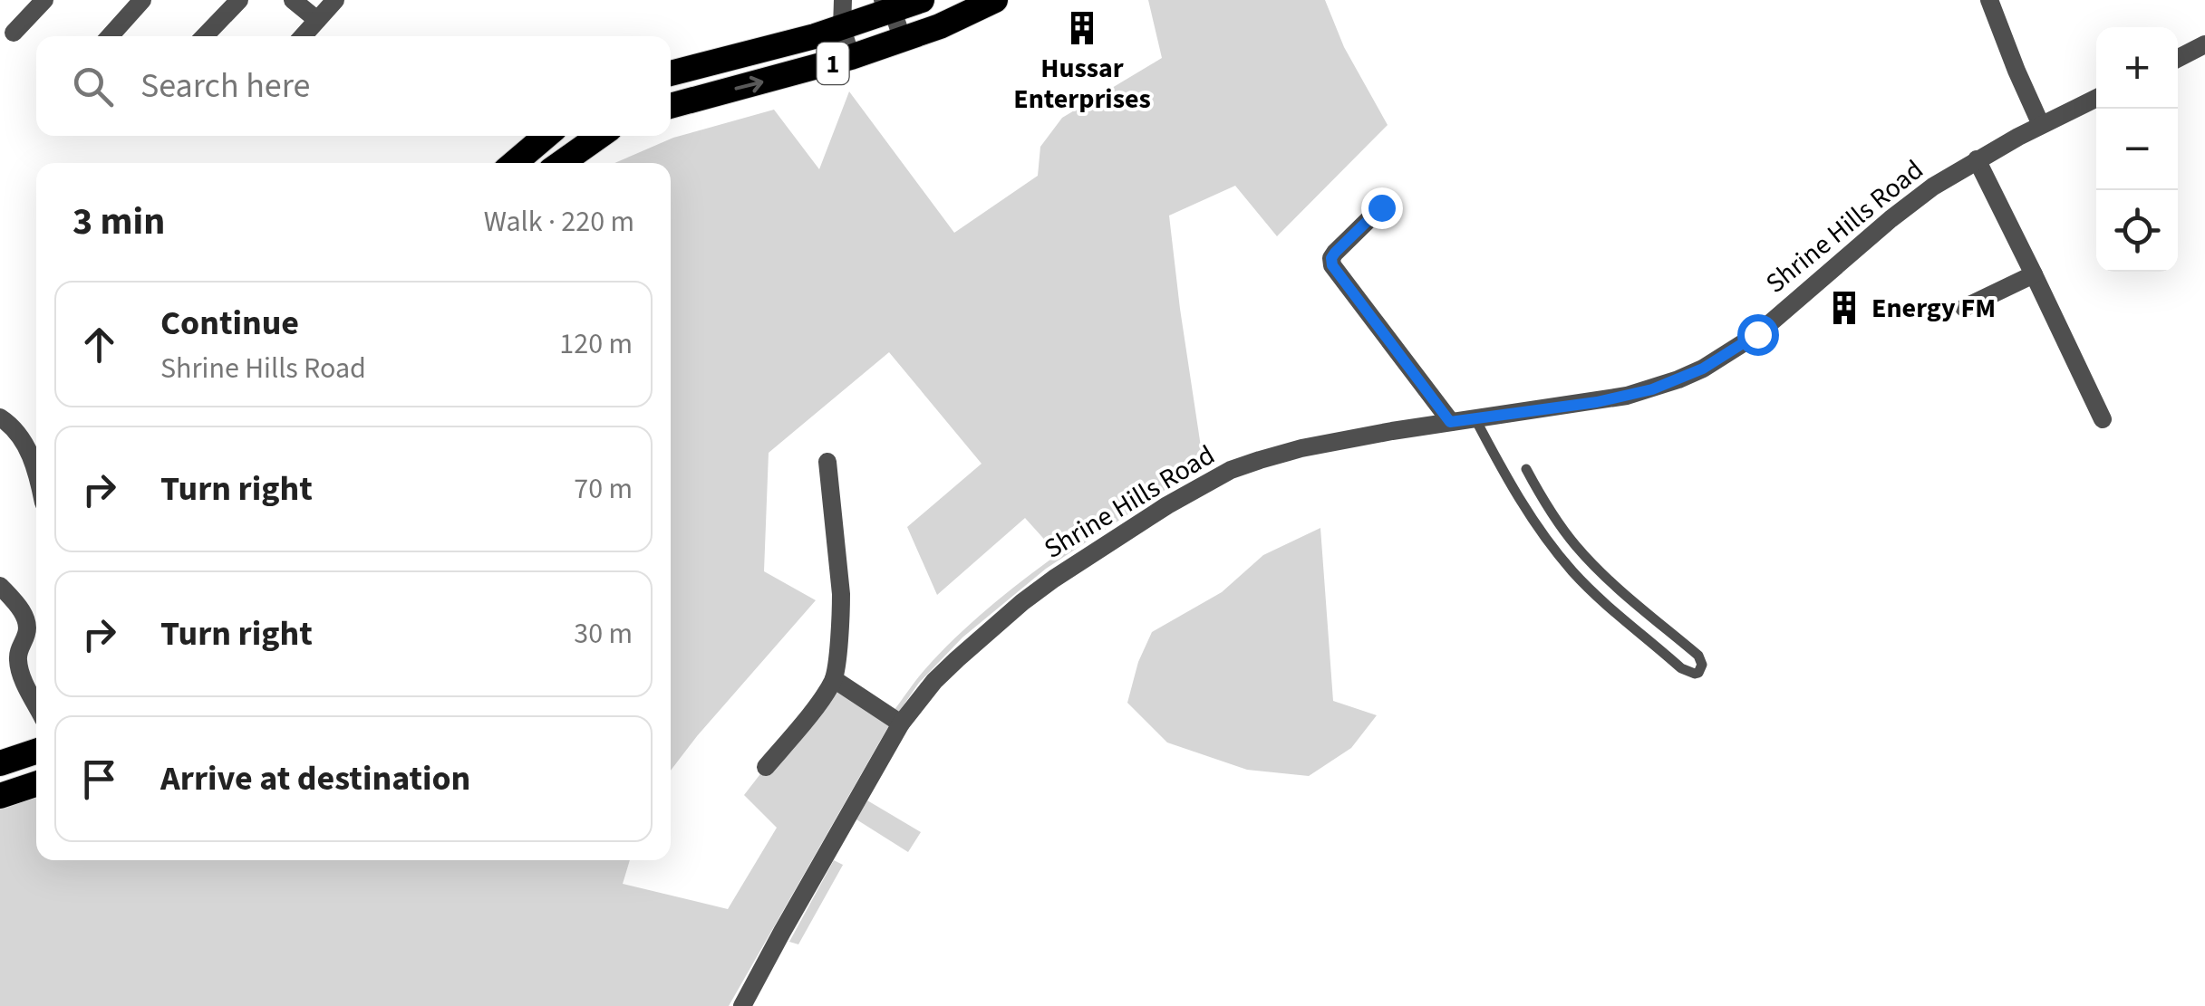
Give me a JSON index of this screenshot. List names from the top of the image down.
{
  "streets": {
    "highway": ["1"],
    "street": ["Shrine Hills Road"]
  },
  "places": {
    "building": ["Hussar Enterprises", "Energy FM"]
  },
  "page": {
    "map_buttons": ["+", "−"],
    "search": "Search here",
    "heading": ["3 min", "Walk · 220 m"],
    "list": [
      ["Continue", "Shrine Hills Road", "120 m"],
      ["Turn right", "70 m"],
      ["Turn right", "30 m"],
      "Arrive at destination"
    ]
  }
}
